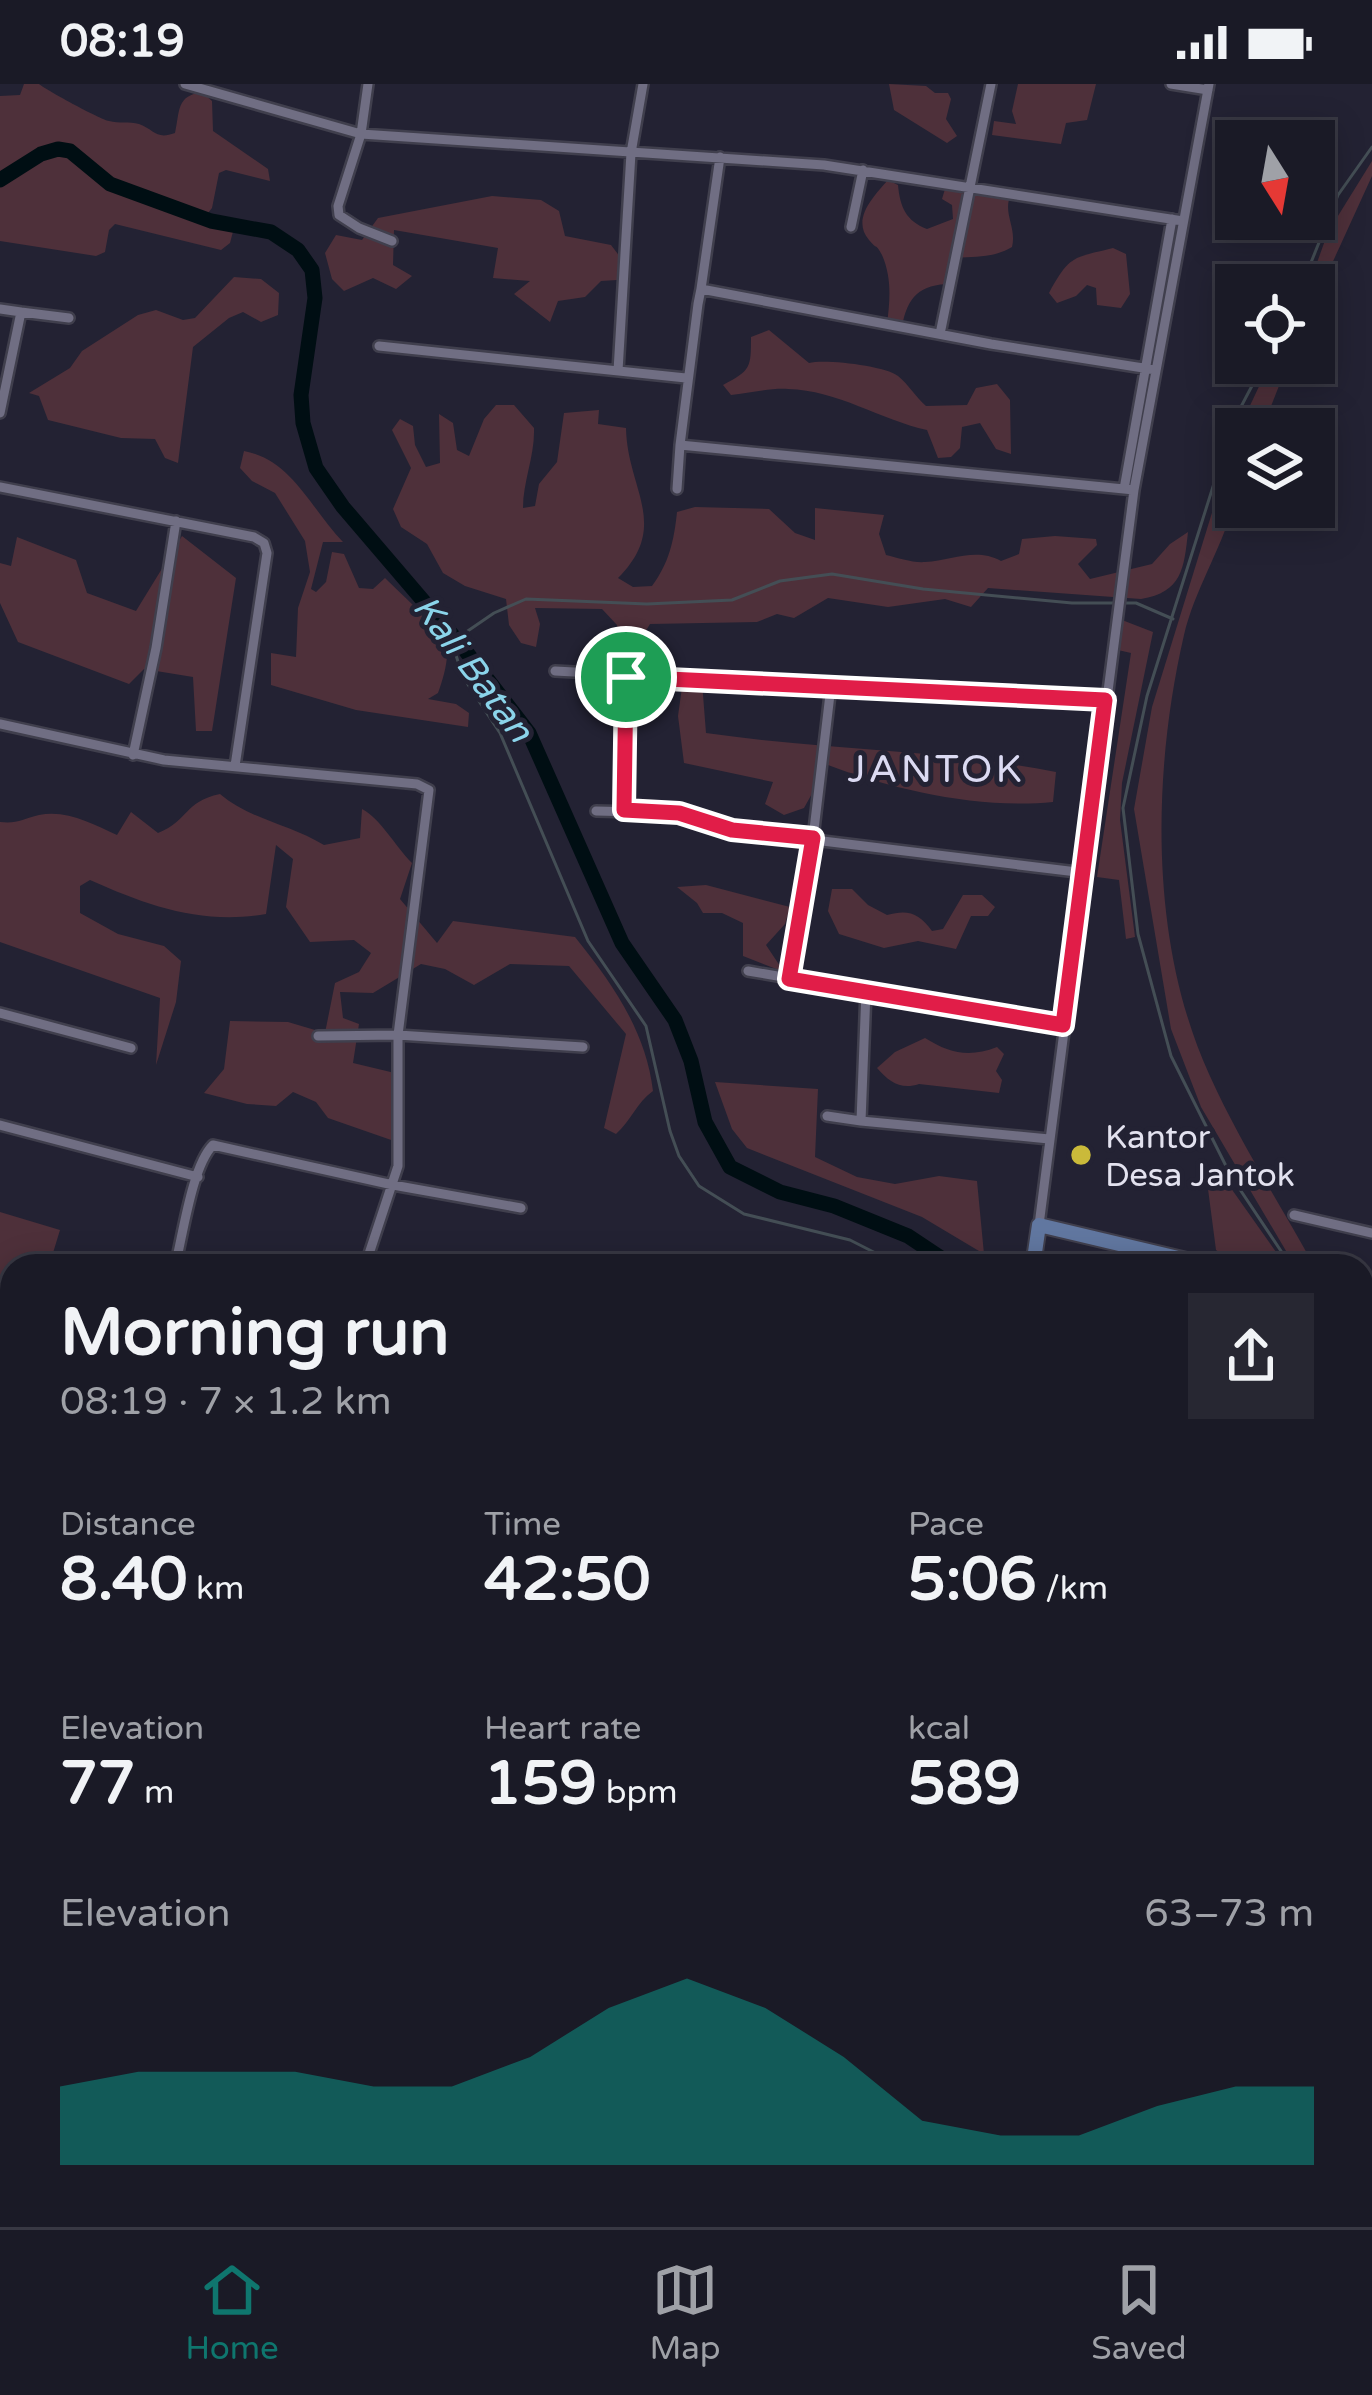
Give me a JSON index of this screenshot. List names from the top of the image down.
{
  "districts": ["JANTOK"],
  "water": ["Kali Batan"],
  "places": ["Kantor Desa Jantok"],
  "north": "bottom",
  "page": {
    "status": "08:19",
    "heading": ["Morning run", "08:19 · 7 × 1.2 km"],
    "stats": [
      ["Distance", "8.40 km"],
      ["Time", "42:50"],
      ["Pace", "5:06 /km"],
      ["Elevation", "77 m"],
      ["Heart rate", "159 bpm"],
      ["kcal", "589"]
    ],
    "chart": ["Elevation", "63–73 m"],
    "tabs": ["Home", "Map", "Saved"]
  }
}
